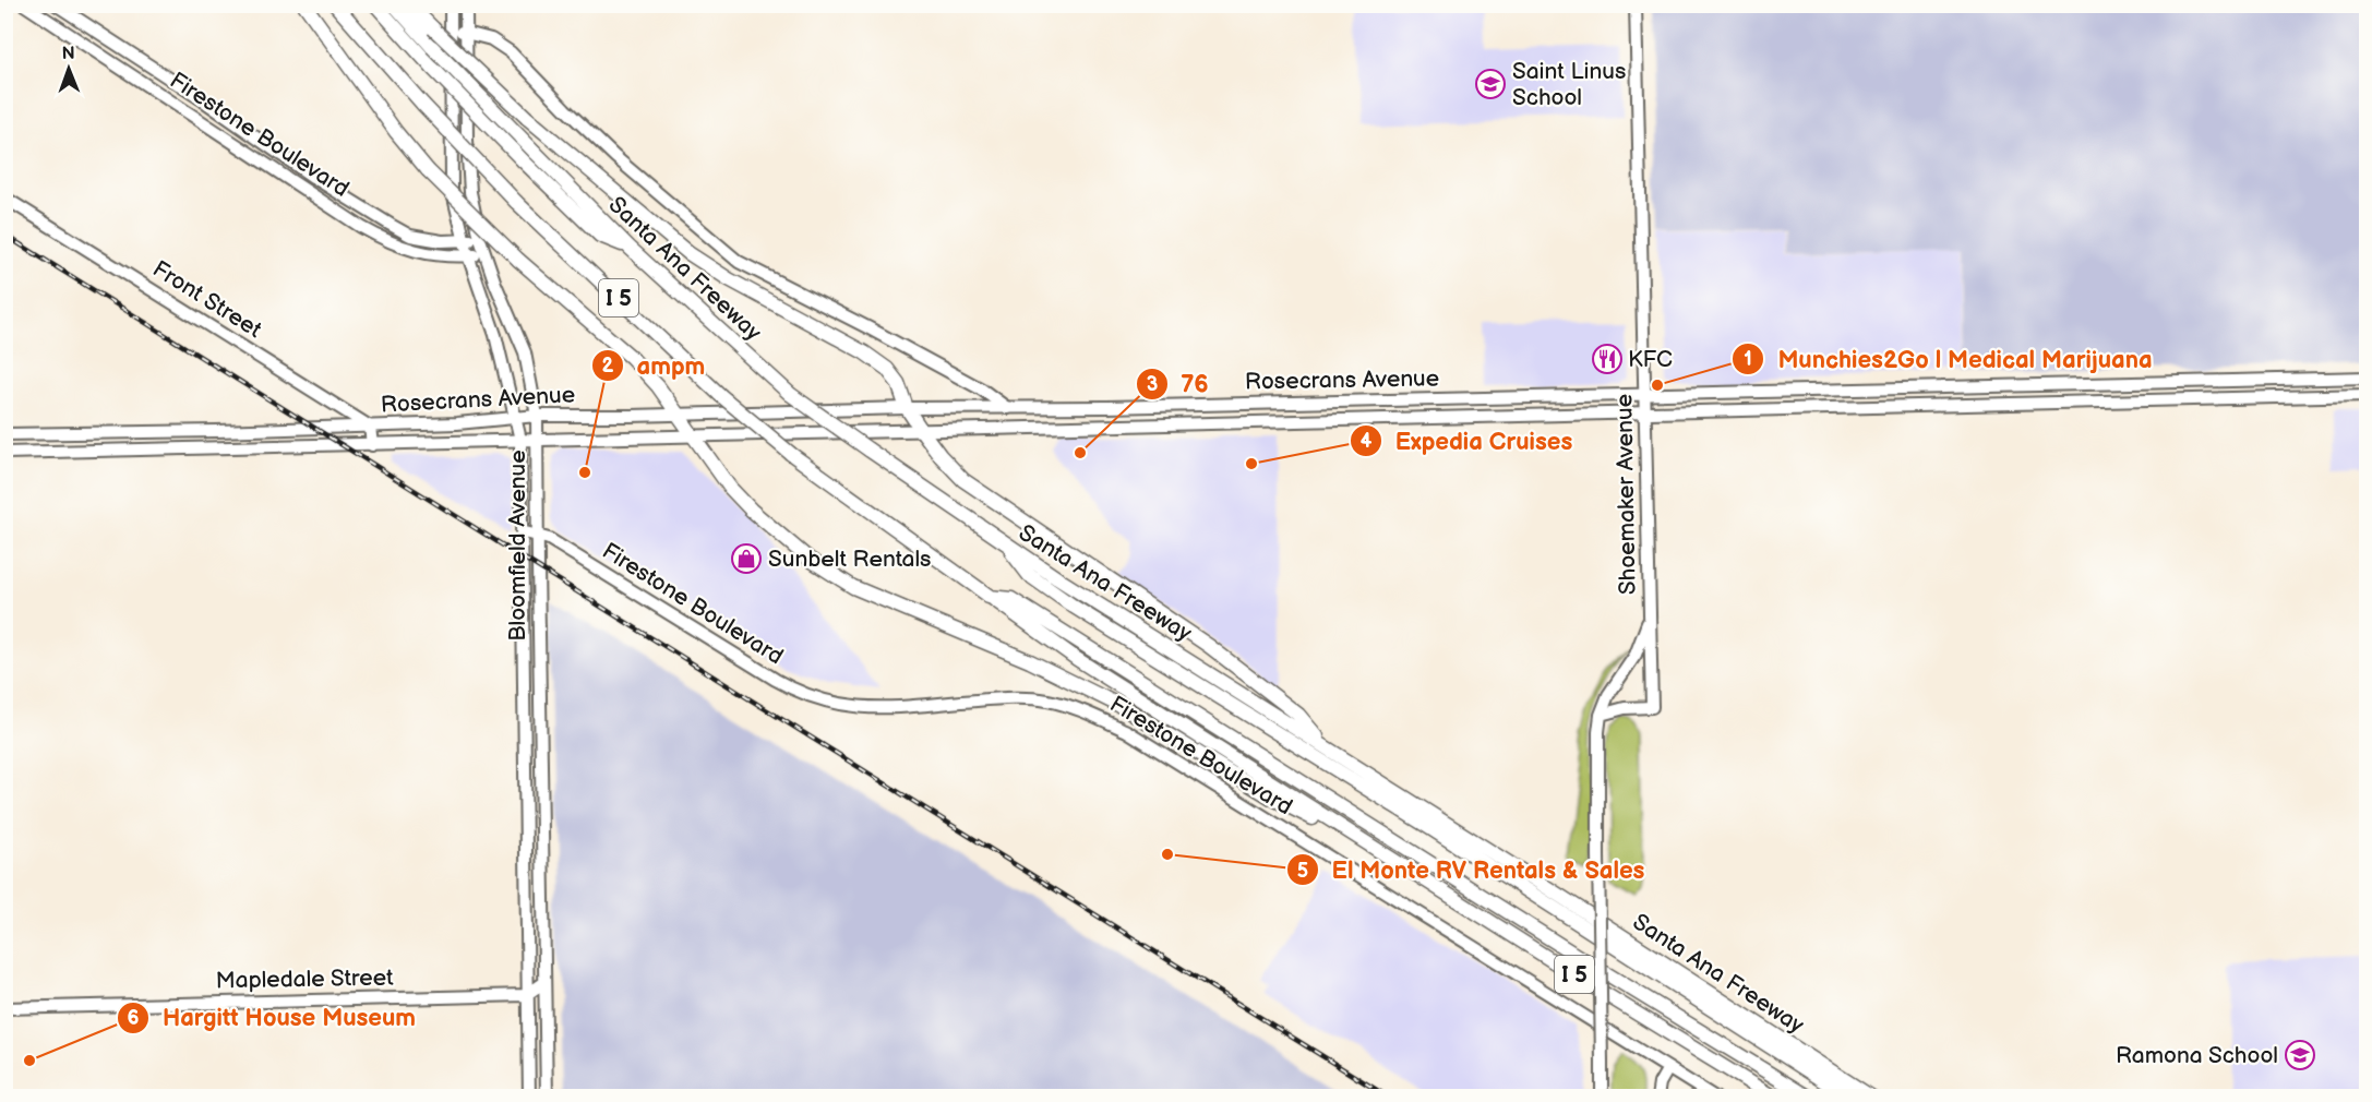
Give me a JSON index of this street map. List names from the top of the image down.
{
  "streets": {
    "highway": ["Santa Ana Freeway", "I 5"],
    "main road": [
      "Firestone Boulevard",
      "Front Street",
      "Rosecrans Avenue",
      "Shoemaker Avenue",
      "Bloomfield Avenue",
      "Mapledale Street"
    ]
  },
  "crossings": [
    ["Firestone Boulevard", "Bloomfield Avenue"],
    ["Front Street", "Rosecrans Avenue"],
    ["Rosecrans Avenue", "Shoemaker Avenue"],
    ["Rosecrans Avenue", "Bloomfield Avenue"],
    ["Bloomfield Avenue", "Mapledale Street"]
  ],
  "places": {
    "school or university": ["Saint Linus School", "Ramona School"],
    "restaurant": ["KFC"],
    "other": [
      "Munchies2Go | Medical Marijuana",
      "76",
      "Expedia Cruises",
      "ampm",
      "El Monte RV Rentals & Sales",
      "Hargitt House Museum"
    ],
    "shop": ["Sunbelt Rentals"]
  },
  "north": "top"
}
